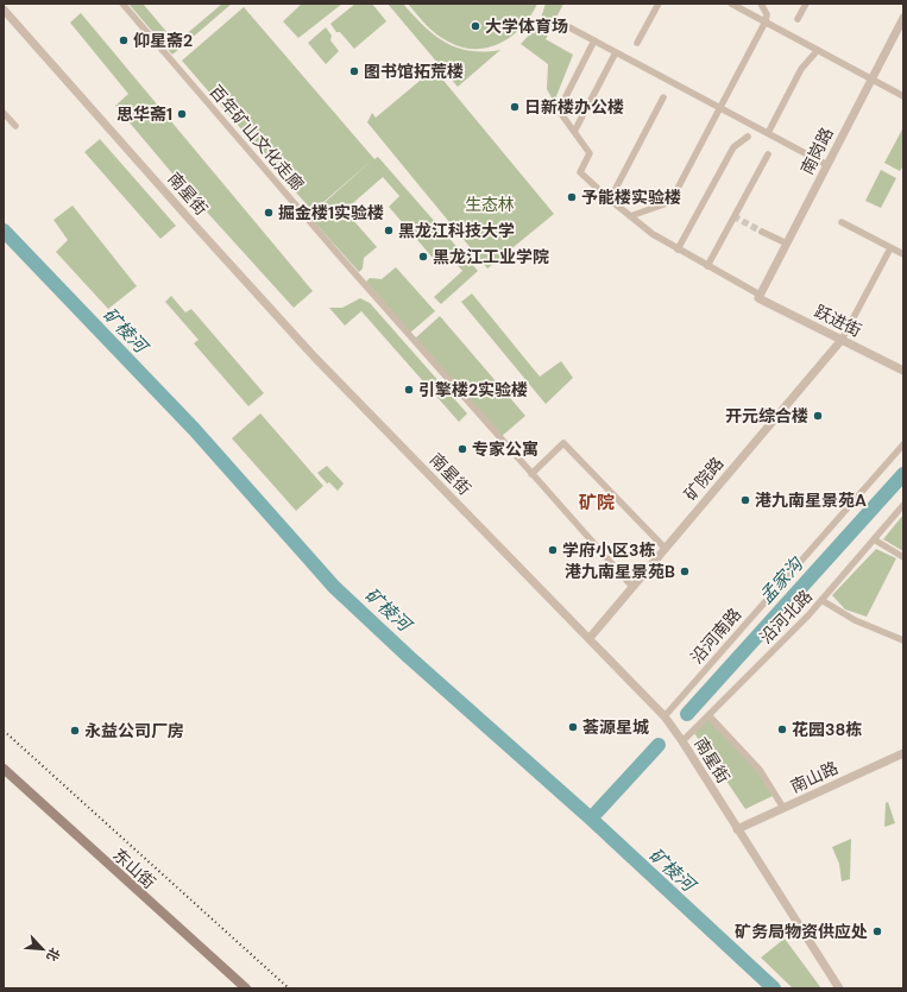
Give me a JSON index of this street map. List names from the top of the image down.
{
  "streets": {
    "main road": ["东山街"],
    "street": [
      "百年矿山文化走廊",
      "南岗路",
      "南星街",
      "跃进街",
      "矿院路",
      "沿河北路",
      "沿河南路",
      "南山路"
    ]
  },
  "crossings": [
    ["百年矿山文化走廊", "矿院路"],
    ["南岗路", "跃进街"],
    ["南星街", "矿院路"],
    ["南星街", "沿河北路"],
    ["南星街", "沿河南路"],
    ["南星街", "南山路"],
    ["跃进街", "矿院路"]
  ],
  "districts": ["矿院"],
  "water": ["矿棱河", "孟家沟"],
  "parks": ["生态林"],
  "places": [
    "大学体育场",
    "仰星斋2",
    "图书馆拓荒楼",
    "日新楼办公楼",
    "思华斋1",
    "予能楼实验楼",
    "掘金楼1实验楼",
    "黑龙江科技大学",
    "黑龙江工业学院",
    "引擎楼2实验楼",
    "开元综合楼",
    "专家公寓",
    "港九南星景苑A",
    "学府小区3栋",
    "港九南星景苑B",
    "荟源星城",
    "花园38栋",
    "永益公司厂房",
    "矿务局物资供应处"
  ],
  "north": "bottom right"
}
